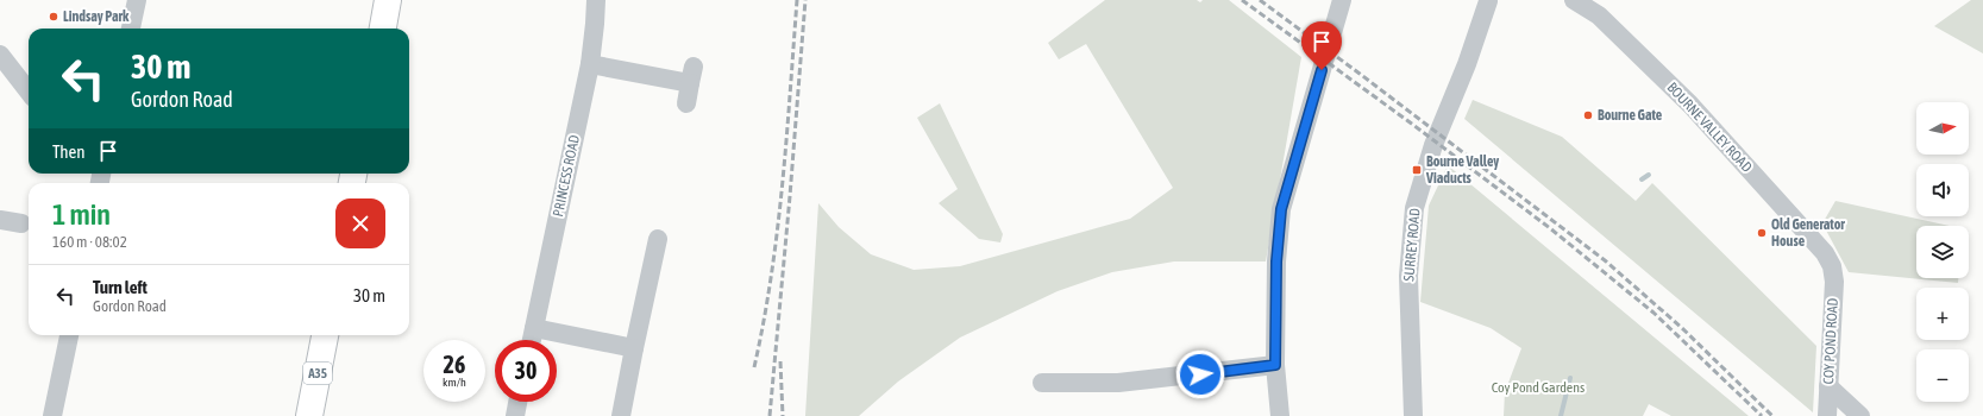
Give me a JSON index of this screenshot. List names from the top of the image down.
{
  "streets": {
    "highway": ["A35"],
    "street": [
      "BOURNE VALLEY ROAD",
      "PRINCESS ROAD",
      "SURREY ROAD",
      "COY POND ROAD"
    ]
  },
  "crossings": [
    ["BOURNE VALLEY ROAD", "COY POND ROAD"]
  ],
  "parks": ["Coy Pond Gardens"],
  "places": {
    "other": ["Lindsay Park", "Bourne Gate", "Old Generator House"],
    "transit": ["Bourne Valley Viaducts"]
  },
  "north": "right",
  "page": {
    "turn": ["30 m", "Gordon Road"],
    "map_buttons": ["+", "−"],
    "then": "Then",
    "heading": ["1 min", "160 m · 08:02"],
    "list": [
      {
        "name": "Turn left",
        "note": "Gordon Road",
        "value": "30 m"
      }
    ],
    "speed": "26 km/h",
    "limit": "30"
  }
}
